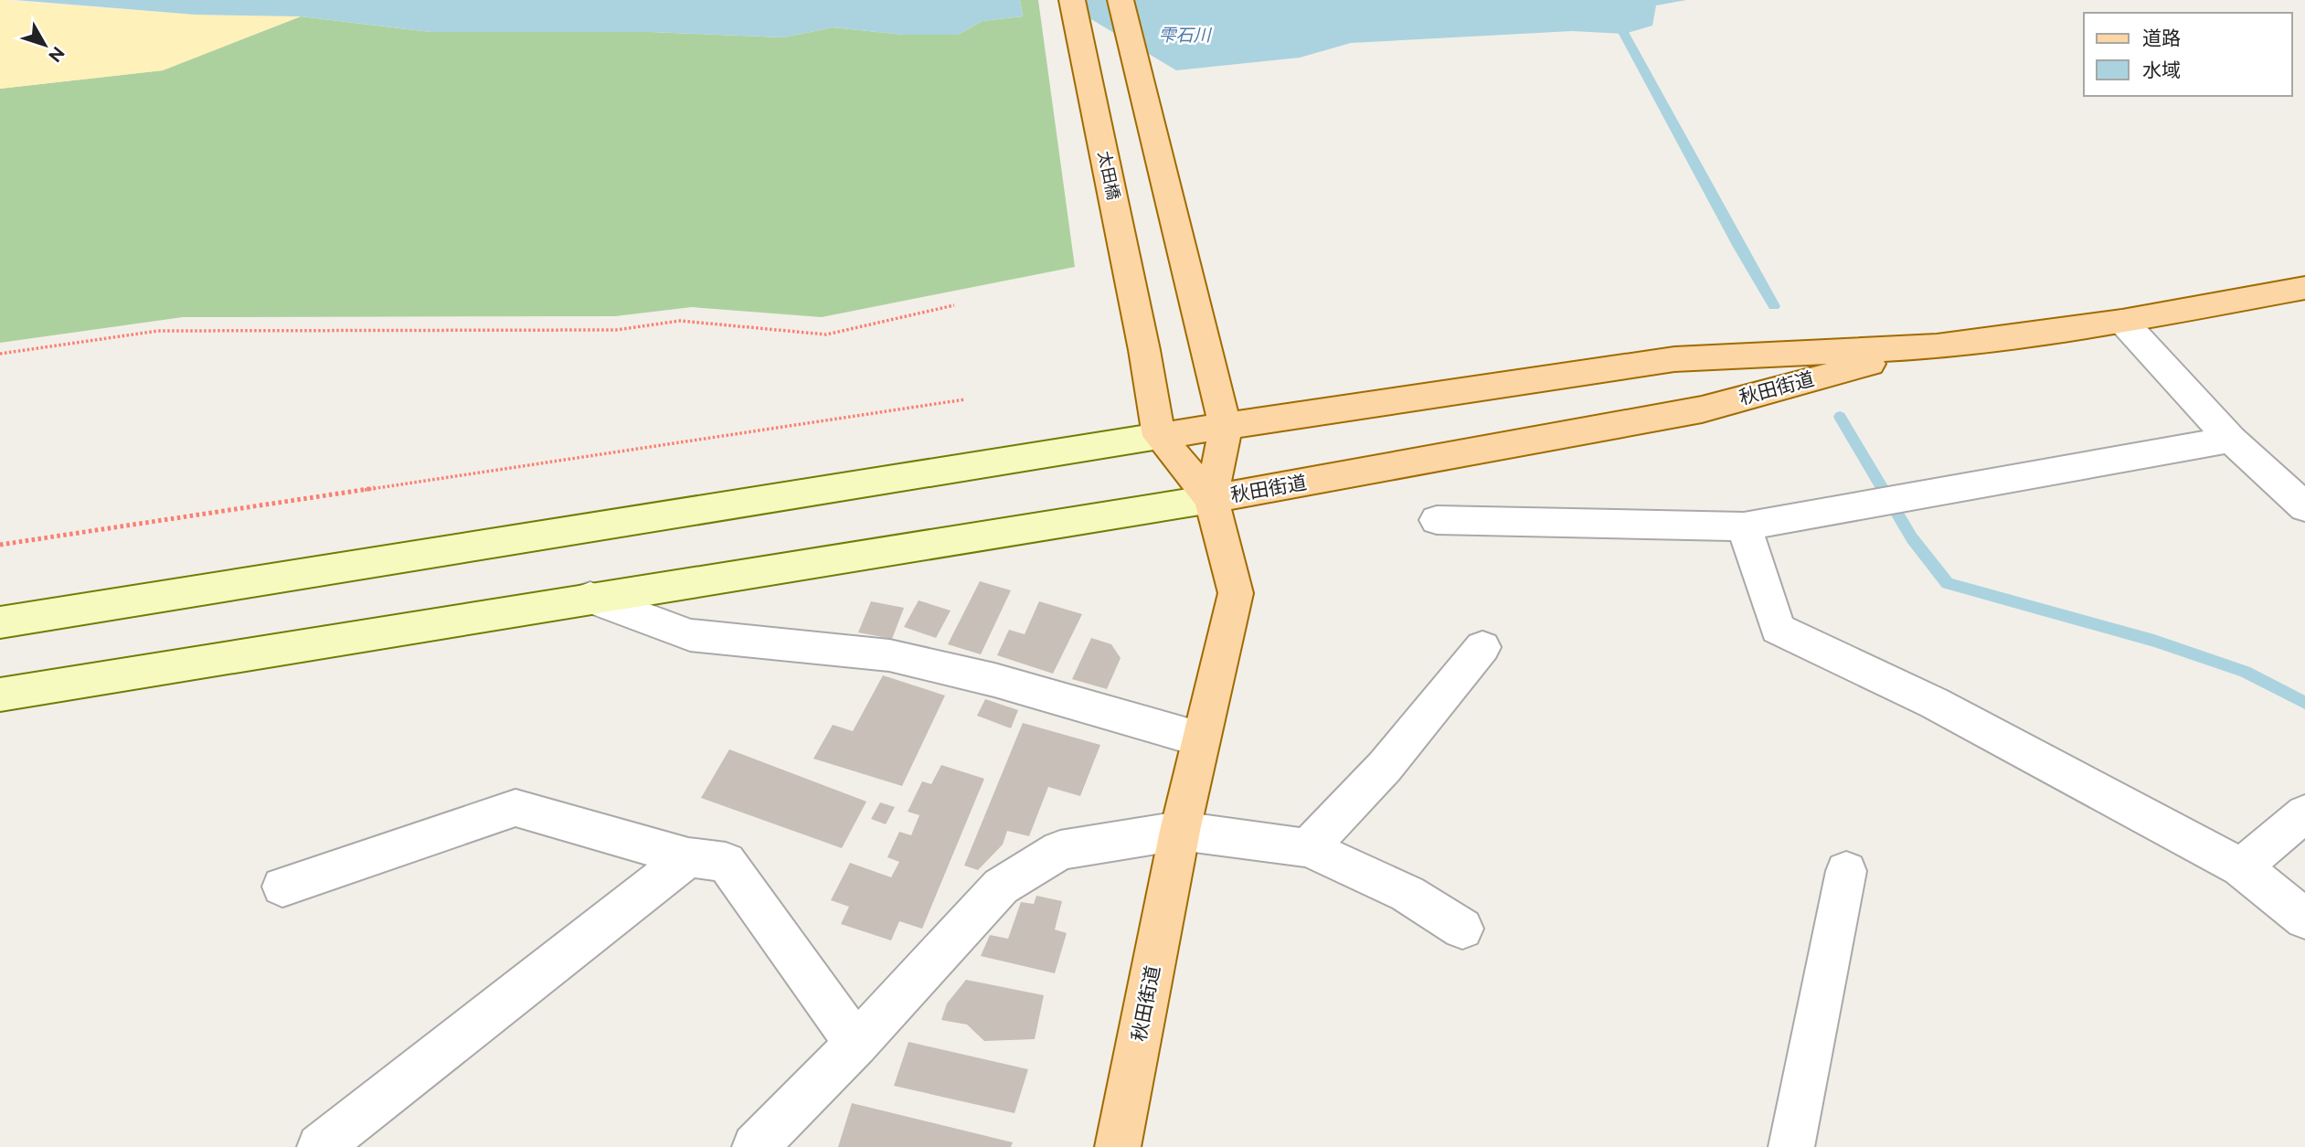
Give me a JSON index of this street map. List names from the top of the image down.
{
  "streets": {
    "main road": ["太田橋", "秋田街道"]
  },
  "crossings": [
    ["太田橋", "秋田街道"]
  ],
  "water": ["雫石川"],
  "legend": ["道路", "水域"],
  "north": "bottom right"
}
